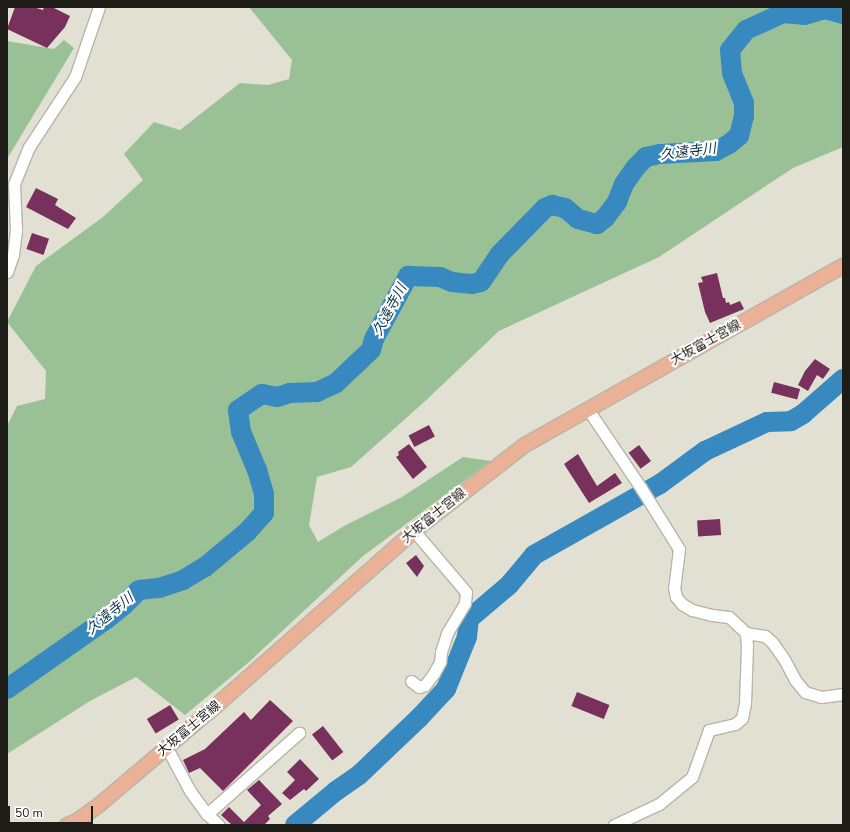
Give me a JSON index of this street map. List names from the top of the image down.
{
  "streets": {
    "main road": ["大坂富士宮線"]
  },
  "water": ["久遠寺川"],
  "scale_bar": "50 m"
}
